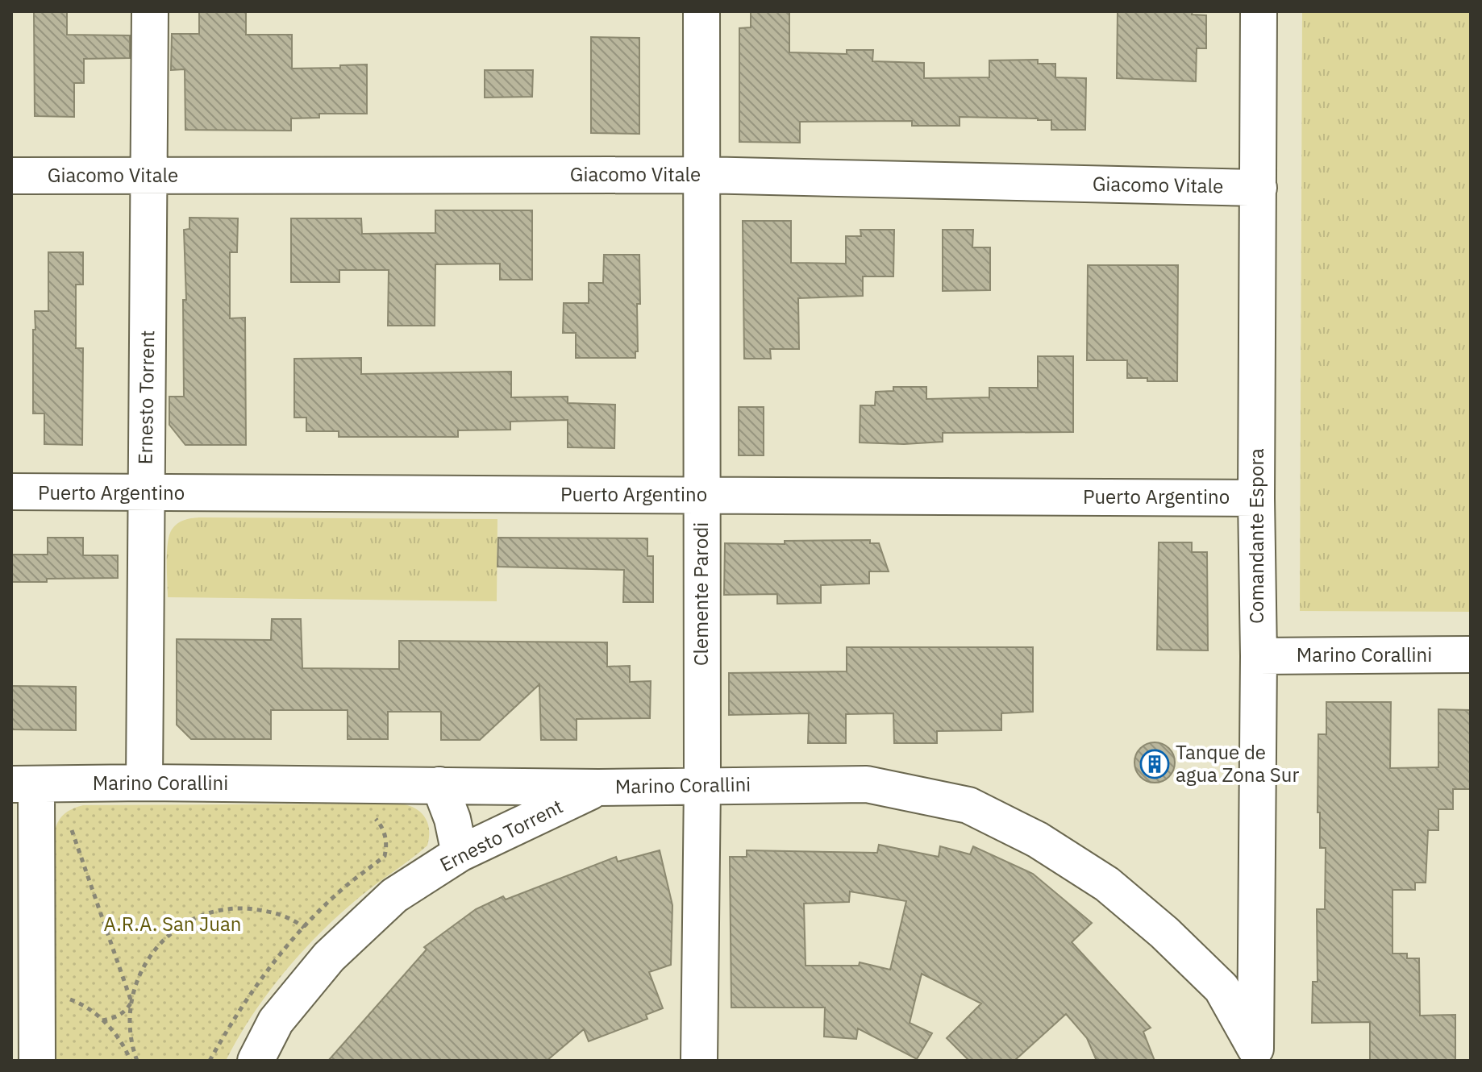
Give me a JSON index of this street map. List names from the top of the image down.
{
  "streets": {
    "street": [
      "Giacomo Vitale",
      "Ernesto Torrent",
      "Puerto Argentino",
      "Comandante Espora",
      "Clemente Parodi",
      "Marino Corallini"
    ]
  },
  "crossings": [
    ["Giacomo Vitale", "Ernesto Torrent"],
    ["Giacomo Vitale", "Comandante Espora"],
    ["Giacomo Vitale", "Clemente Parodi"],
    ["Ernesto Torrent", "Puerto Argentino"],
    ["Ernesto Torrent", "Marino Corallini"],
    ["Puerto Argentino", "Comandante Espora"],
    ["Puerto Argentino", "Clemente Parodi"],
    ["Comandante Espora", "Marino Corallini"],
    ["Clemente Parodi", "Marino Corallini"]
  ],
  "parks": ["A.R.A. San Juan"],
  "places": {
    "building": ["Tanque de agua Zona Sur"]
  }
}
